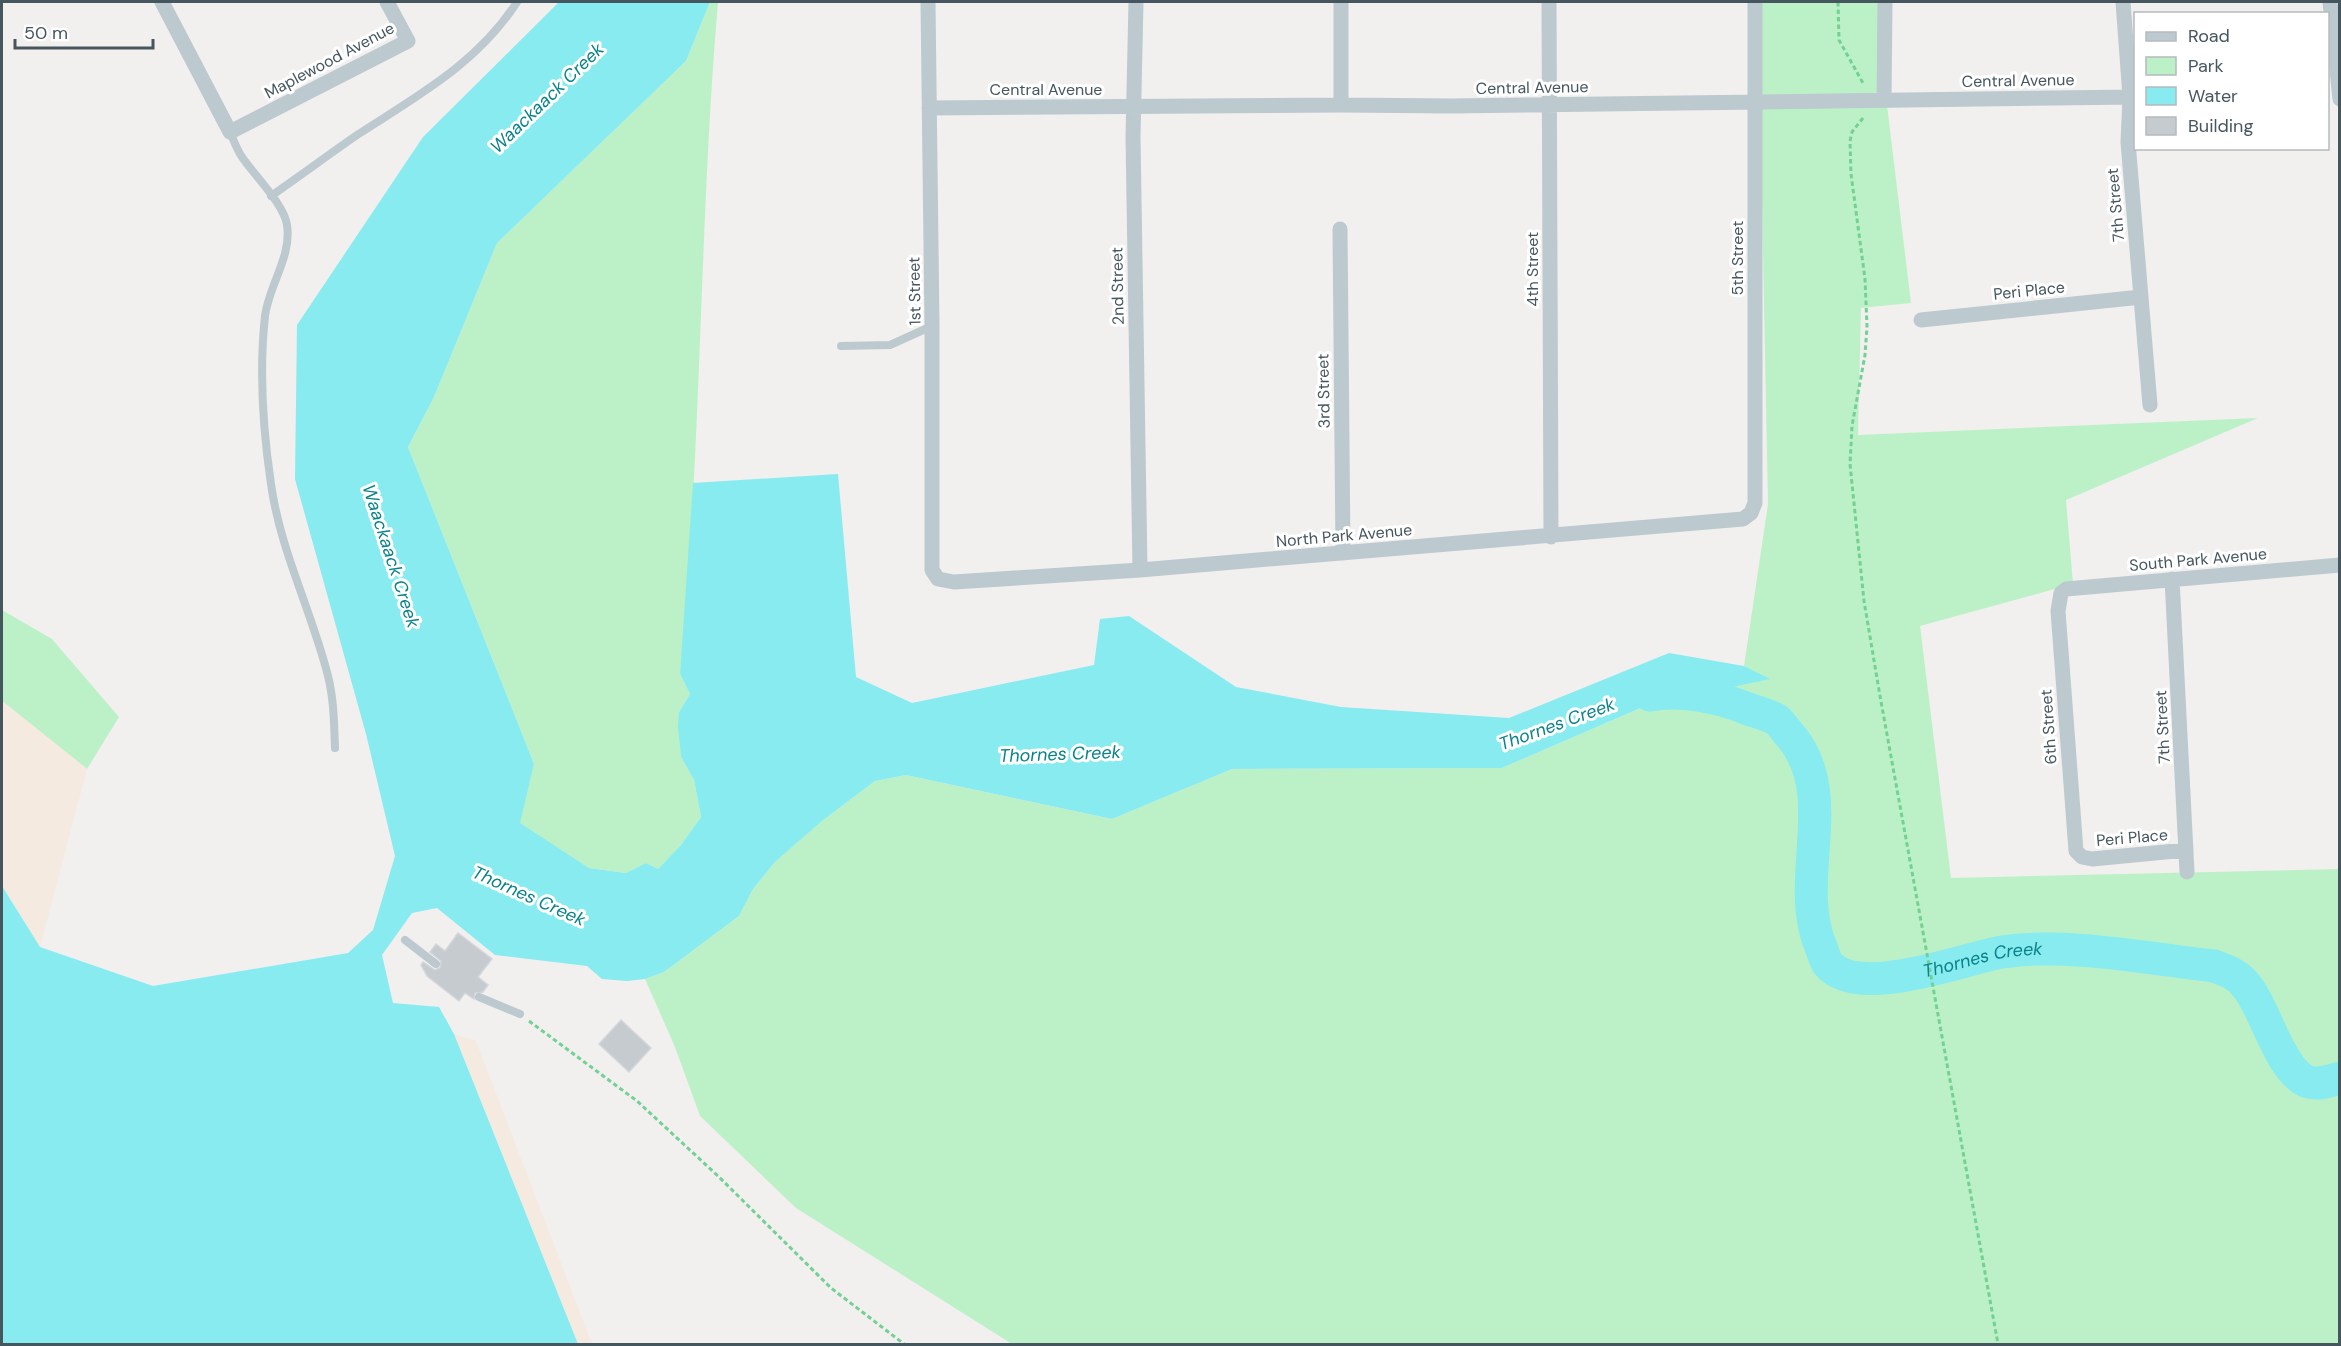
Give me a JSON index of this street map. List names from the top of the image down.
{
  "streets": {
    "street": [
      "Maplewood Avenue",
      "Central Avenue",
      "7th Street",
      "5th Street",
      "4th Street",
      "2nd Street",
      "Peri Place",
      "1st Street",
      "3rd Street",
      "North Park Avenue",
      "South Park Avenue",
      "6th Street"
    ]
  },
  "crossings": [
    ["Central Avenue", "7th Street"],
    ["Central Avenue", "5th Street"],
    ["Central Avenue", "4th Street"],
    ["Central Avenue", "2nd Street"],
    ["Central Avenue", "1st Street"],
    ["7th Street", "Peri Place"],
    ["7th Street", "South Park Avenue"],
    ["5th Street", "North Park Avenue"],
    ["4th Street", "North Park Avenue"],
    ["2nd Street", "North Park Avenue"],
    ["Peri Place", "6th Street"],
    ["1st Street", "North Park Avenue"],
    ["3rd Street", "North Park Avenue"],
    ["South Park Avenue", "6th Street"]
  ],
  "water": ["Waackaack Creek", "Thornes Creek"],
  "legend": [
    "Road",
    "Park",
    "Water",
    "Building"
  ],
  "scale_bar": "50 m"
}
